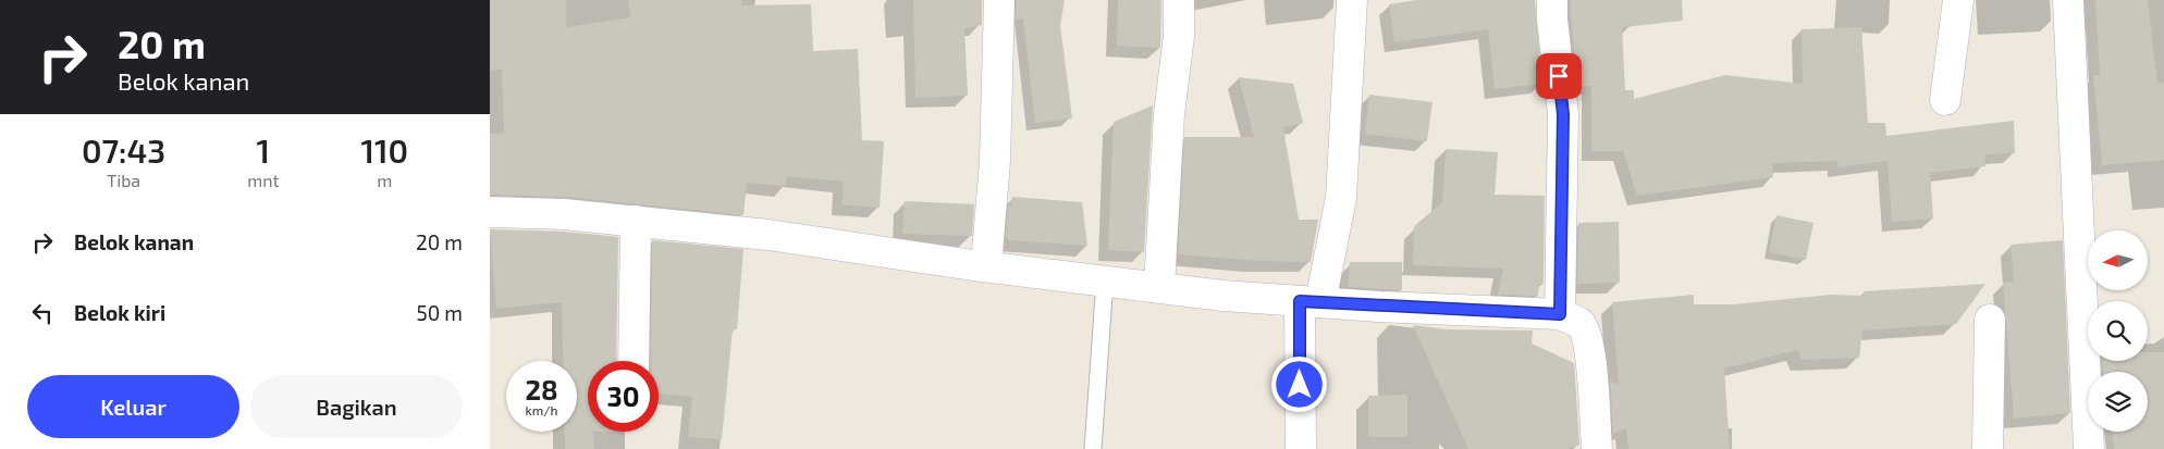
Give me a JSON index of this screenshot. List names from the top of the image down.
{
  "north": "left",
  "page": {
    "turn": ["20 m", "Belok kanan"],
    "eta": [
      "07:43",
      "Tiba",
      "1",
      "mnt",
      "110",
      "m"
    ],
    "list": [
      {
        "name": "Belok kanan",
        "value": "20 m"
      },
      {
        "name": "Belok kiri",
        "value": "50 m"
      }
    ],
    "speed": "28 km/h",
    "limit": "30",
    "buttons": ["Keluar", "Bagikan"]
  }
}
